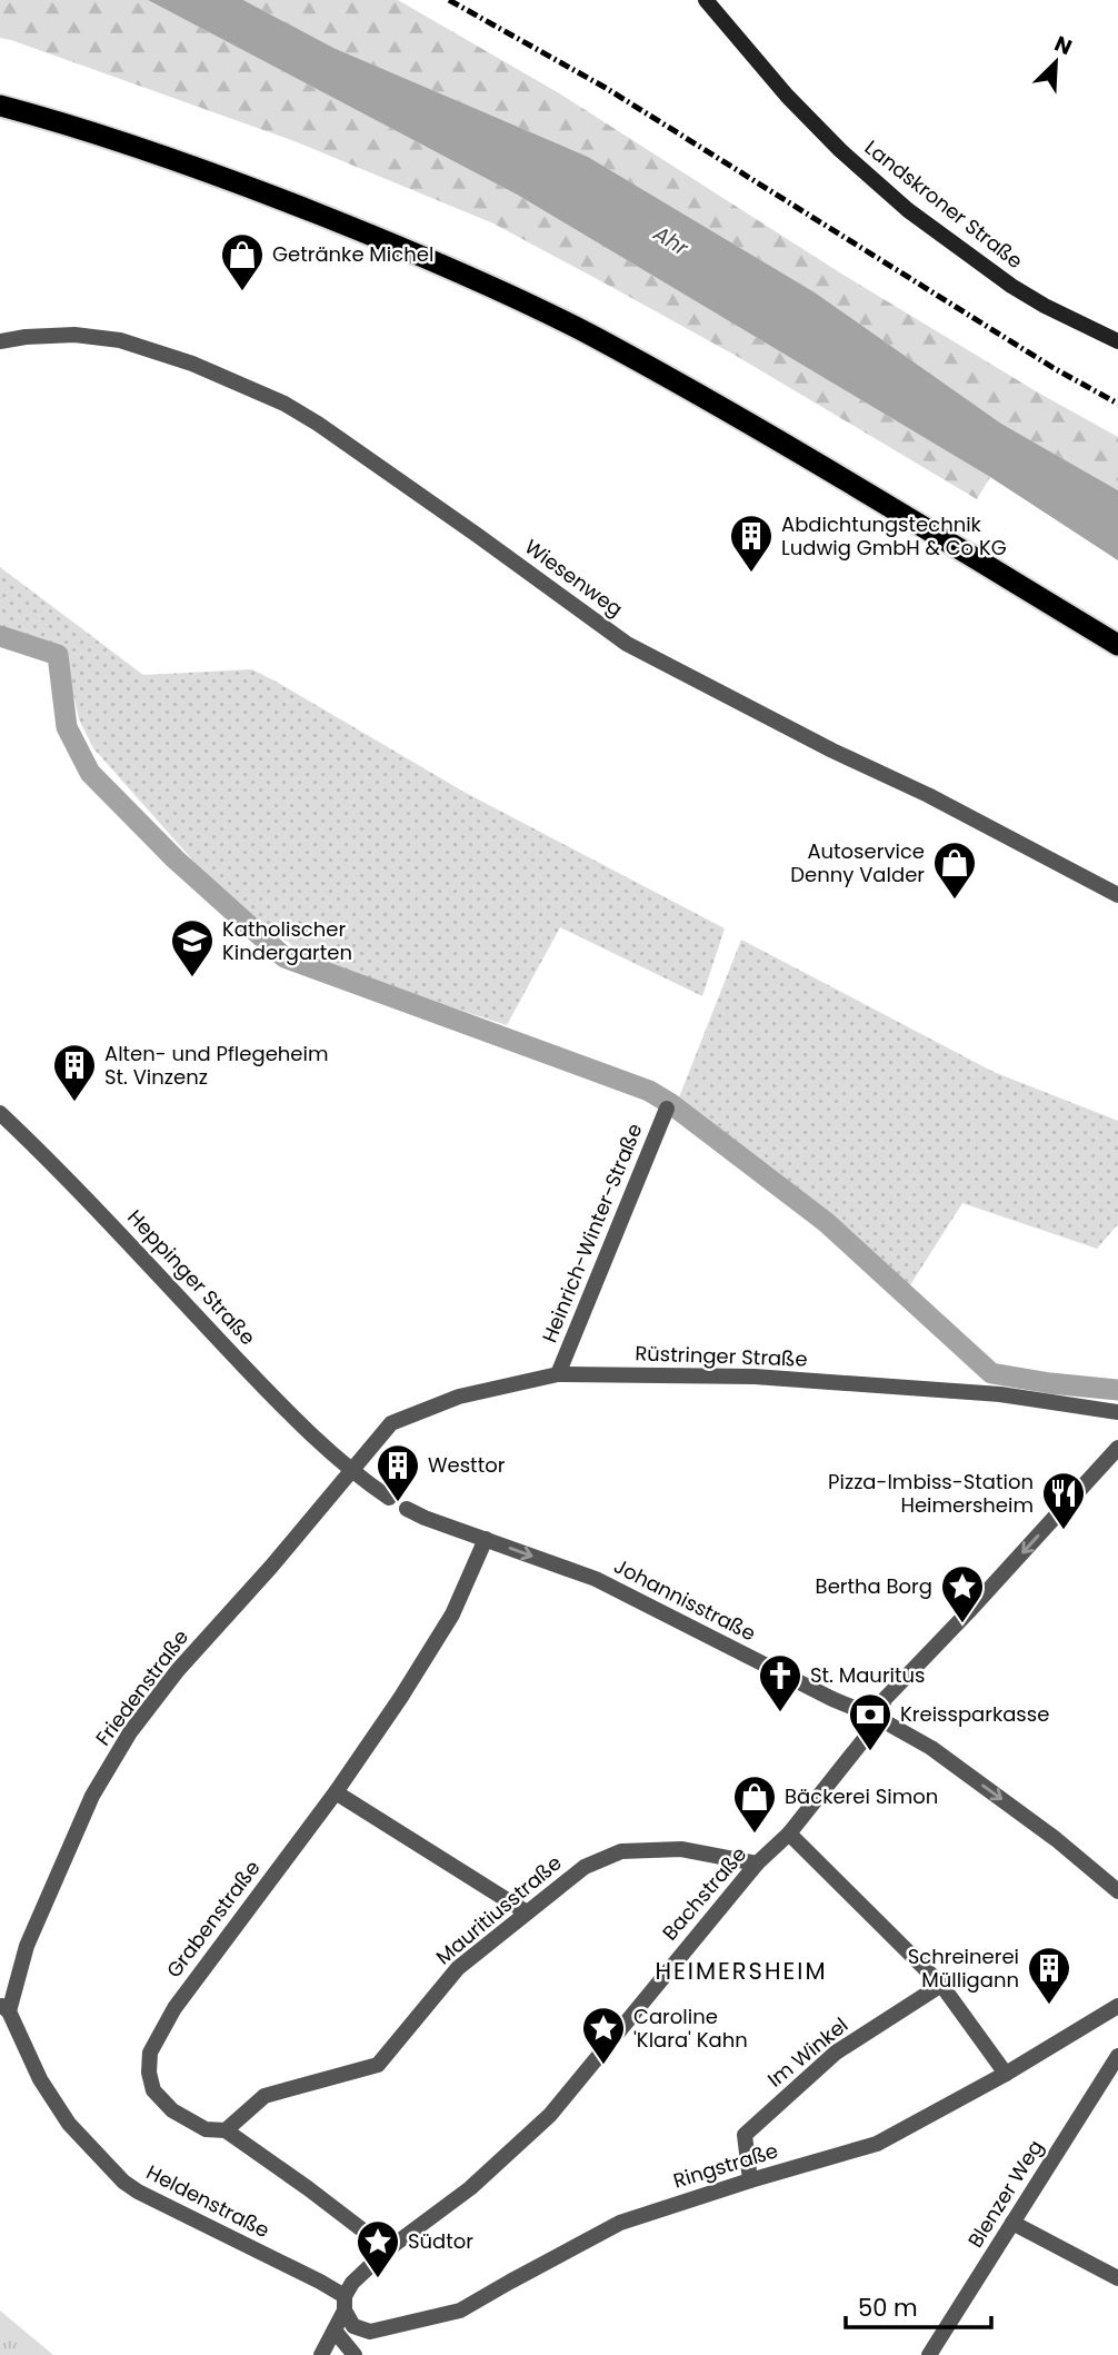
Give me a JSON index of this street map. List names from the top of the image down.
{
  "streets": {
    "main road": ["Landskroner Straße"],
    "street": [
      "Wiesenweg",
      "Heinrich-Winter-Straße",
      "Heppinger Straße",
      "Rüstringer Straße",
      "Johannisstraße",
      "Friedenstraße",
      "Bachstraße",
      "Mauritiusstraße",
      "Grabenstraße",
      "Im Winkel",
      "Ringstraße",
      "Blenzer Weg",
      "Heldenstraße"
    ]
  },
  "crossings": [
    ["Heinrich-Winter-Straße", "Rüstringer Straße"],
    ["Heppinger Straße", "Rüstringer Straße"],
    ["Heppinger Straße", "Friedenstraße"],
    ["Rüstringer Straße", "Friedenstraße"],
    ["Johannisstraße", "Bachstraße"],
    ["Johannisstraße", "Grabenstraße"],
    ["Friedenstraße", "Heldenstraße"],
    ["Bachstraße", "Mauritiusstraße"],
    ["Bachstraße", "Grabenstraße"],
    ["Bachstraße", "Ringstraße"],
    ["Bachstraße", "Heldenstraße"],
    ["Mauritiusstraße", "Grabenstraße"],
    ["Im Winkel", "Ringstraße"],
    ["Ringstraße", "Heldenstraße"]
  ],
  "one_way": ["Johannisstraße"],
  "districts": ["HEIMERSHEIM"],
  "water": ["Ahr"],
  "places": {
    "shop": ["Getränke Michel", "Autoservice Denny Valder", "Bäckerei Simon"],
    "building": [
      "Abdichtungstechnik Ludwig GmbH & Co KG",
      "Alten- und Pflegeheim St. Vinzenz",
      "Westtor",
      "Schreinerei Mülligann"
    ],
    "school or university": ["Katholischer Kindergarten"],
    "restaurant": ["Pizza-Imbiss-Station Heimersheim"],
    "place": ["Bertha Borg", "Caroline 'Klara' Kahn", "Südtor"],
    "church": ["St. Mauritus"],
    "bank": ["Kreissparkasse"]
  },
  "scale_bar": "50 m",
  "north": "top right"
}
